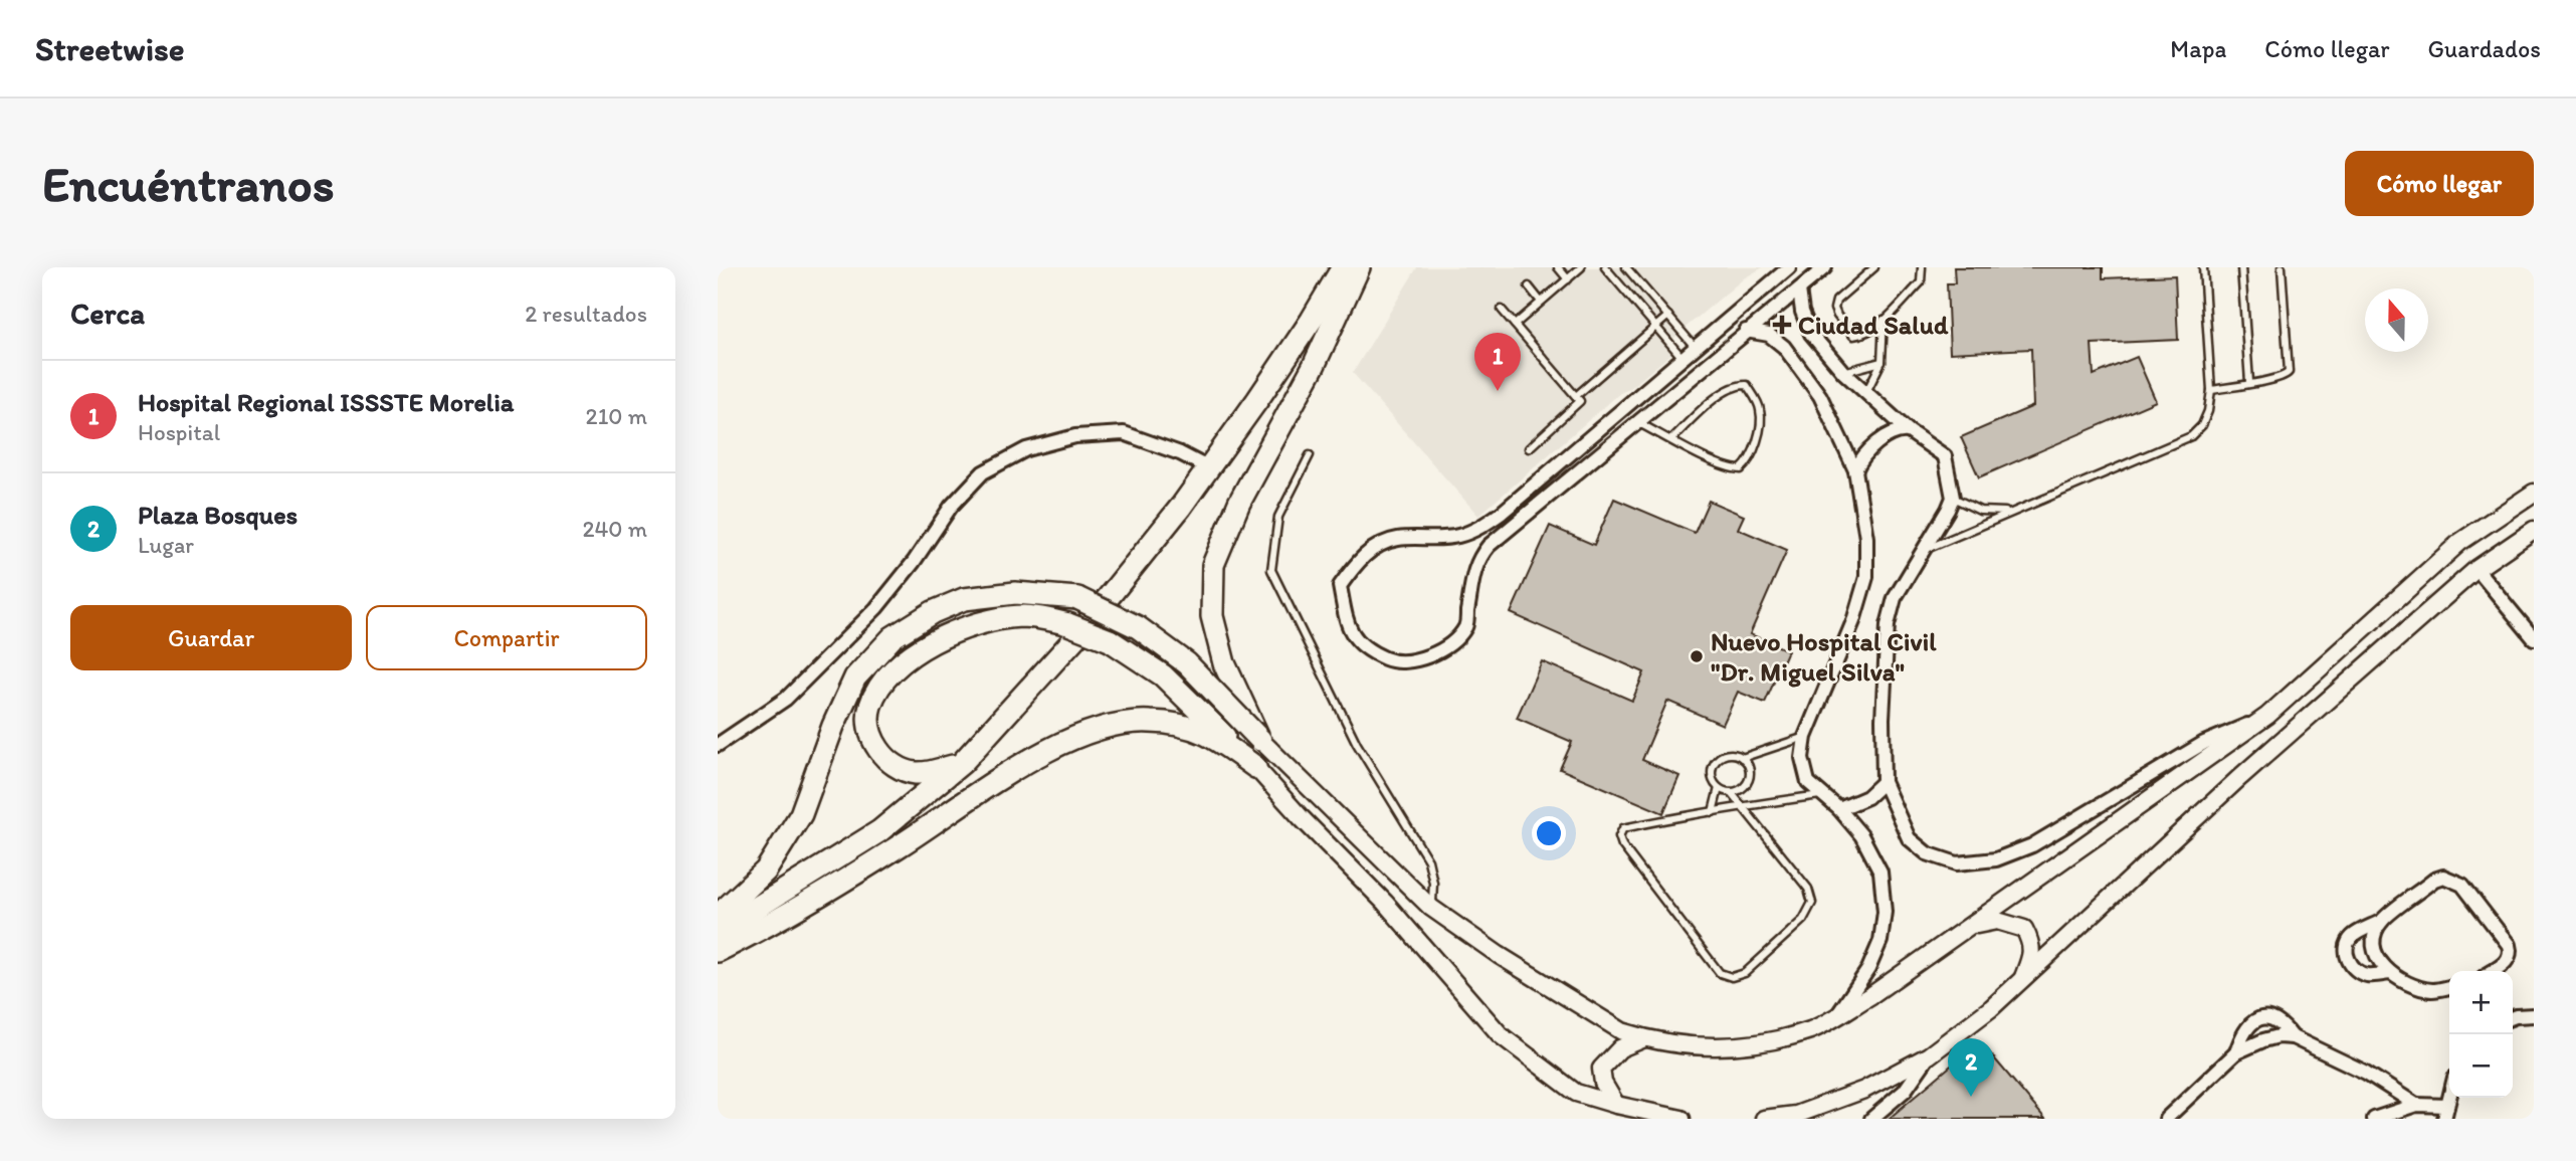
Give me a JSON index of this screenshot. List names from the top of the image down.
{
  "places": {
    "health": ["Ciudad Salud"],
    "other": ["Nuevo Hospital Civil \"Dr. Miguel Silva\""]
  },
  "north": "top",
  "page": {
    "header": "Streetwise",
    "nav": ["Mapa", "Cómo llegar", "Guardados"],
    "buttons": [
      "Cómo llegar",
      ["Guardar", "Compartir"]
    ],
    "title": "Encuéntranos",
    "heading": ["Cerca", "2 resultados"],
    "pins": ["1", "2"],
    "list": [
      {
        "mark": "1",
        "name": "Hospital Regional ISSSTE Morelia",
        "note": "Hospital",
        "value": "210 m"
      },
      {
        "mark": "2",
        "name": "Plaza Bosques",
        "note": "Lugar",
        "value": "240 m"
      }
    ],
    "map_buttons": ["+", "−"]
  }
}
